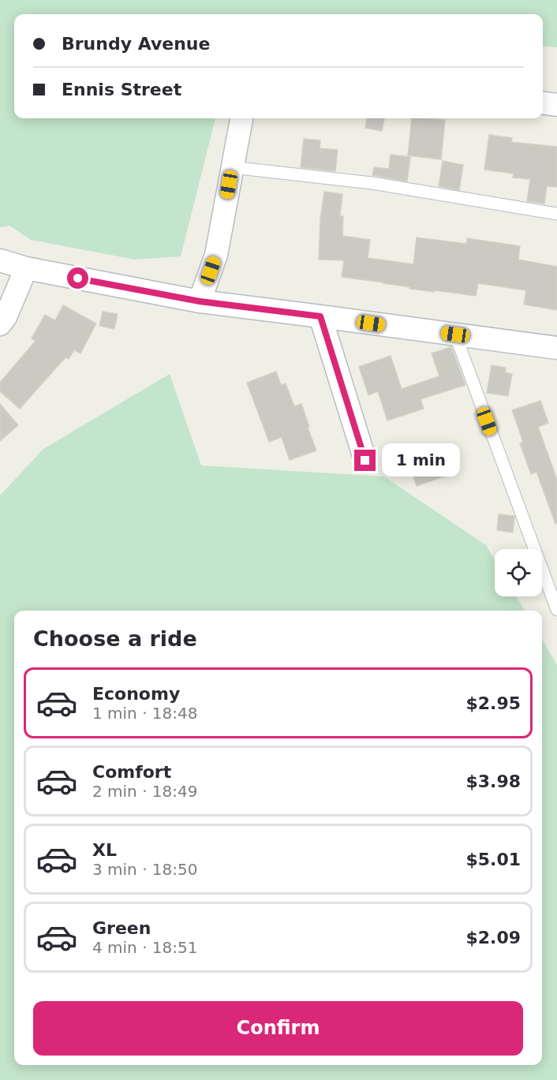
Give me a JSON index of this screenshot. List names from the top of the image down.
{
  "page": {
    "banner": ["Brundy Avenue", "Ennis Street"],
    "bubble": "1 min",
    "heading": "Choose a ride",
    "list": [
      {
        "name": "Economy",
        "note": "1 min · 18:48",
        "value": "$2.95"
      },
      {
        "name": "Comfort",
        "note": "2 min · 18:49",
        "value": "$3.98"
      },
      {
        "name": "XL",
        "note": "3 min · 18:50",
        "value": "$5.01"
      },
      {
        "name": "Green",
        "note": "4 min · 18:51",
        "value": "$2.09"
      }
    ],
    "buttons": "Confirm"
  }
}
